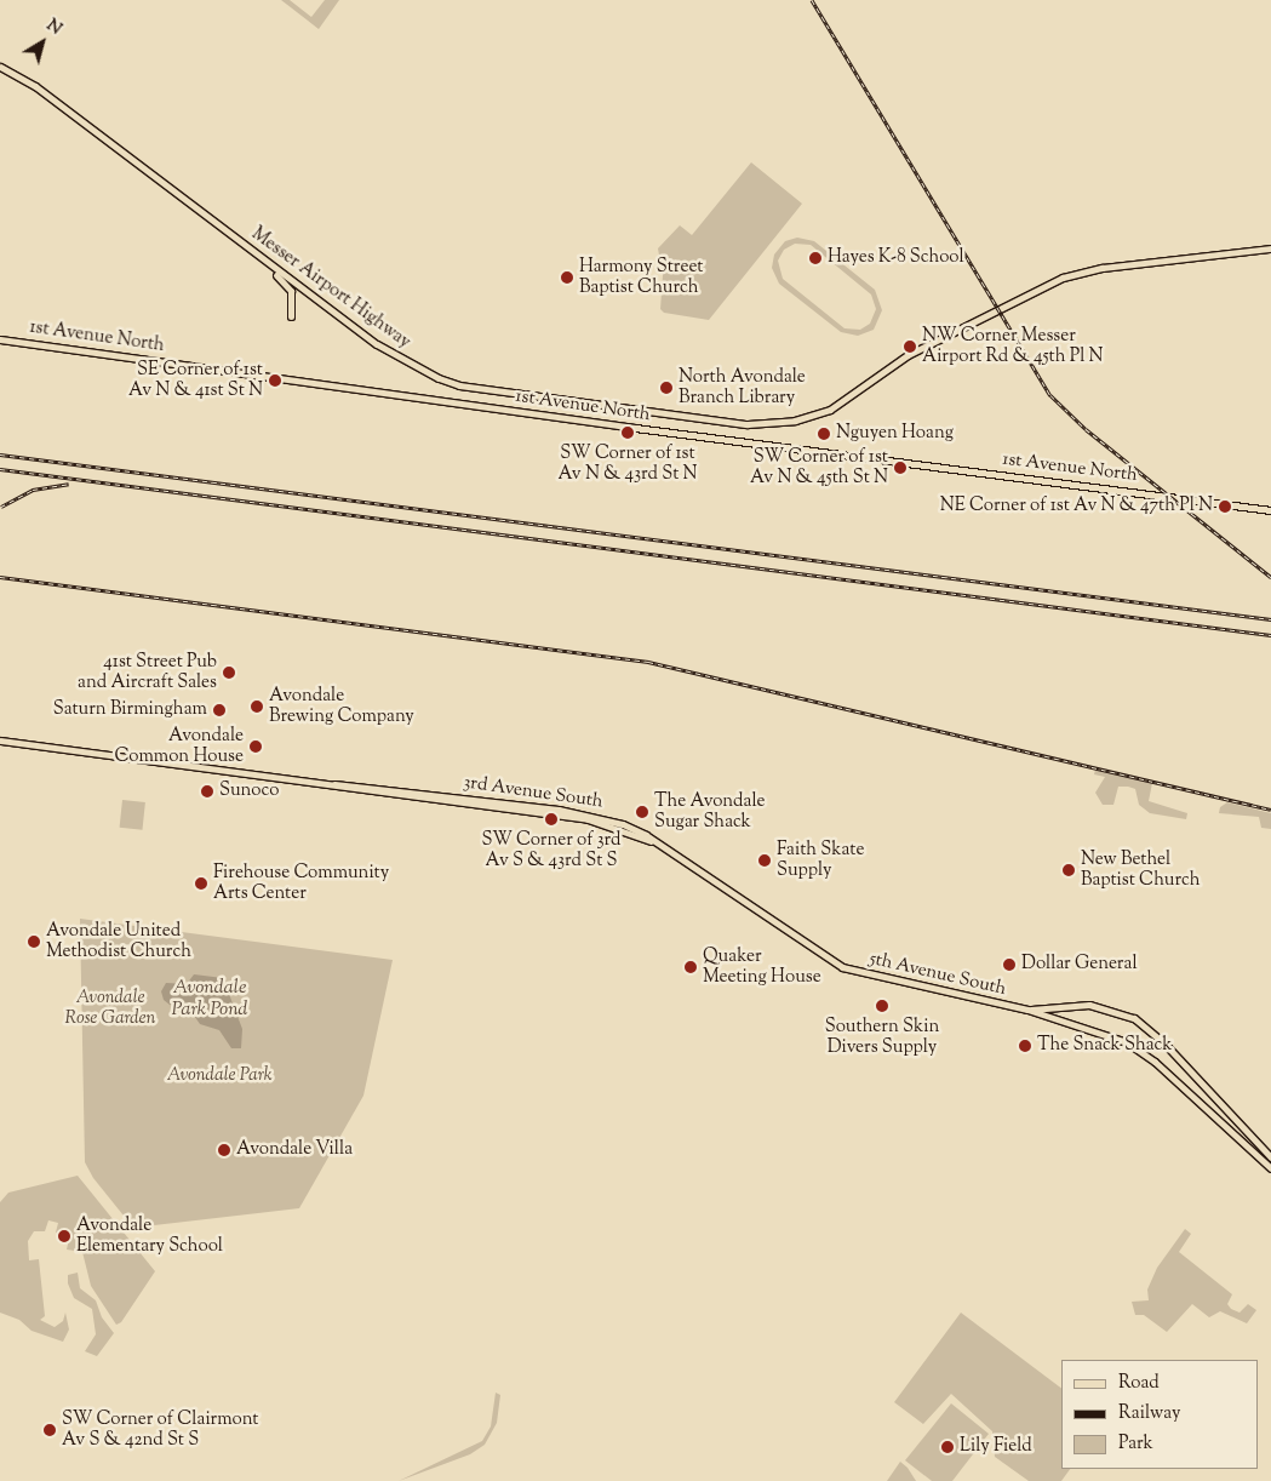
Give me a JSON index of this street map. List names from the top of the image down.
{
  "streets": {
    "main road": [
      "Messer Airport Highway",
      "1st Avenue North",
      "3rd Avenue South",
      "5th Avenue South"
    ]
  },
  "crossings": [
    ["3rd Avenue South", "5th Avenue South"]
  ],
  "water": ["Avondale Park Pond"],
  "parks": ["Avondale Rose Garden", "Avondale Park"],
  "places": [
    "Hayes K-8 School",
    "Harmony Street Baptist Church",
    "NW Corner Messer Airport Rd & 45th Pl N",
    "SE Corner of 1st Av N & 41st St N",
    "North Avondale Branch Library",
    "SW Corner of 1st Av N & 43rd St N",
    "Nguyen Hoang",
    "SW Corner of 1st Av N & 45th St N",
    "NE Corner of 1st Av N & 47th Pl N",
    "41st Street Pub and Aircraft Sales",
    "Avondale Brewing Company",
    "Saturn Birmingham",
    "Avondale Common House",
    "Sunoco",
    "The Avondale Sugar Shack",
    "SW Corner of 3rd Av S & 43rd St S",
    "Faith Skate Supply",
    "New Bethel Baptist Church",
    "Firehouse Community Arts Center",
    "Avondale United Methodist Church",
    "Dollar General",
    "Quaker Meeting House",
    "Southern Skin Divers Supply",
    "The Snack Shack",
    "Avondale Villa",
    "Avondale Elementary School",
    "SW Corner of Clairmont Av S & 42nd St S",
    "Lily Field"
  ],
  "legend": ["Road", "Railway", "Park"],
  "north": "top right"
}
